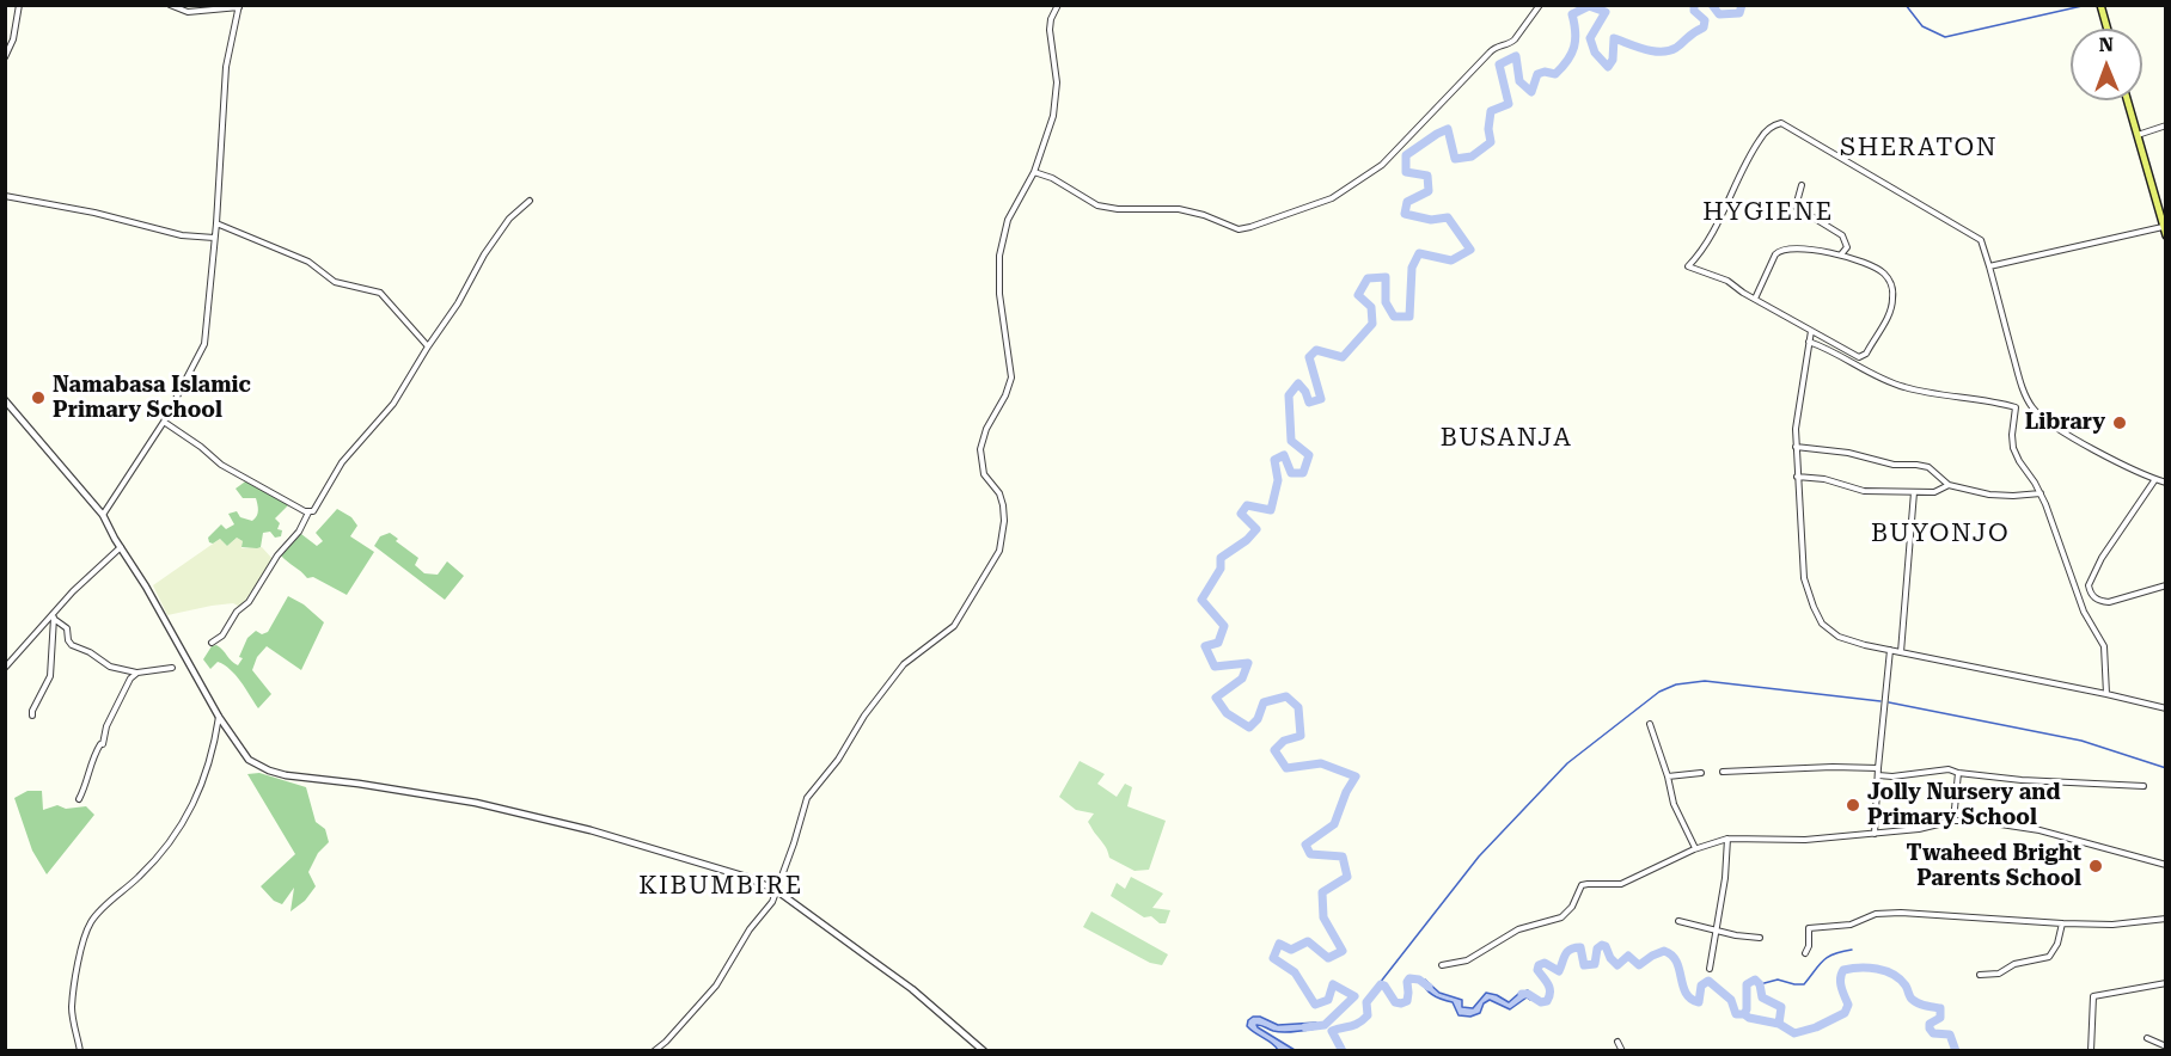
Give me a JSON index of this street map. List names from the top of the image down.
{
  "districts": [
    "SHERATON",
    "HYGIENE",
    "BUSANJA",
    "BUYONJO",
    "KIBUMBIRE"
  ],
  "places": [
    "Namabasa Islamic Primary School",
    "Library",
    "Jolly Nursery and Primary School",
    "Twaheed Bright Parents School"
  ],
  "north": "top"
}
